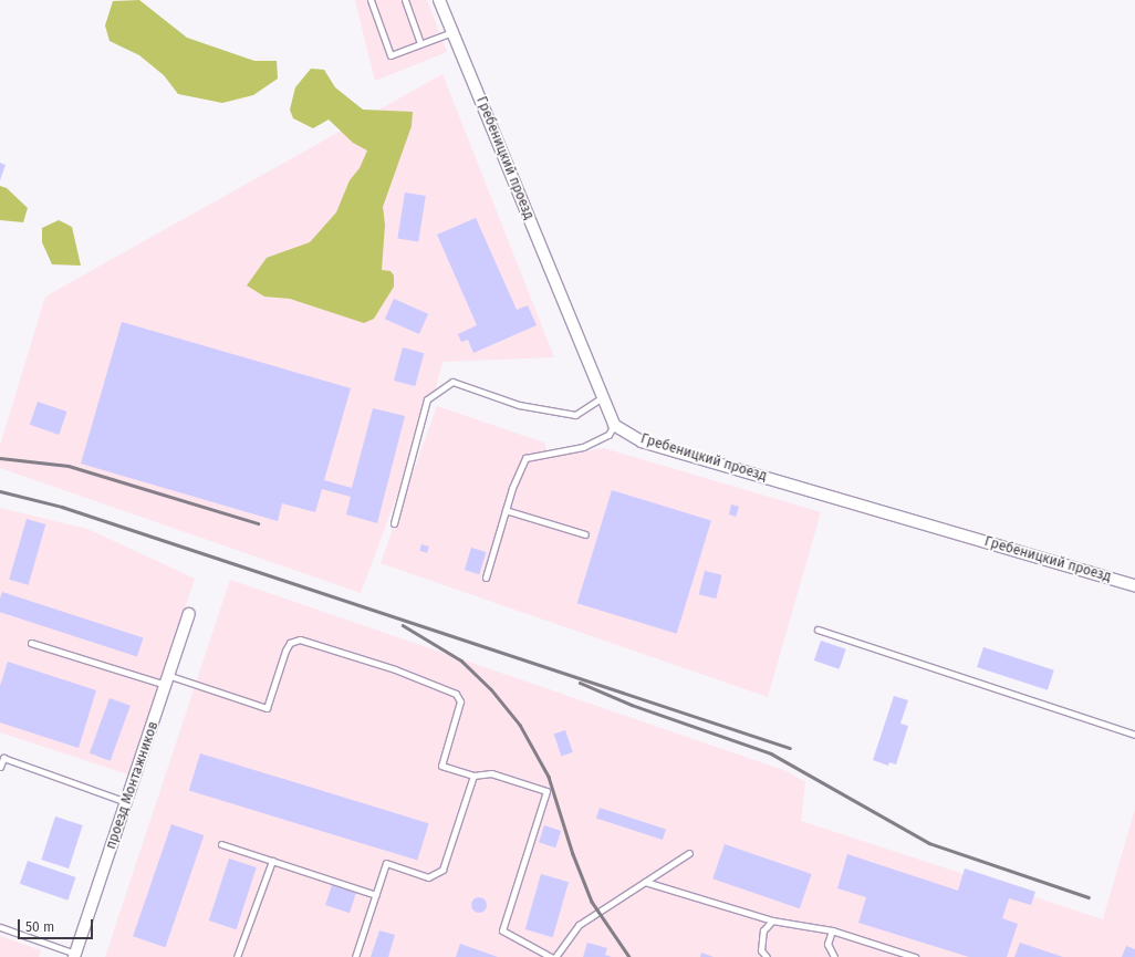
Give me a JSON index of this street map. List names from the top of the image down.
{
  "streets": {
    "street": ["Гребеницкий проезд", "проезд Монтажников"]
  },
  "scale_bar": "50 m"
}
